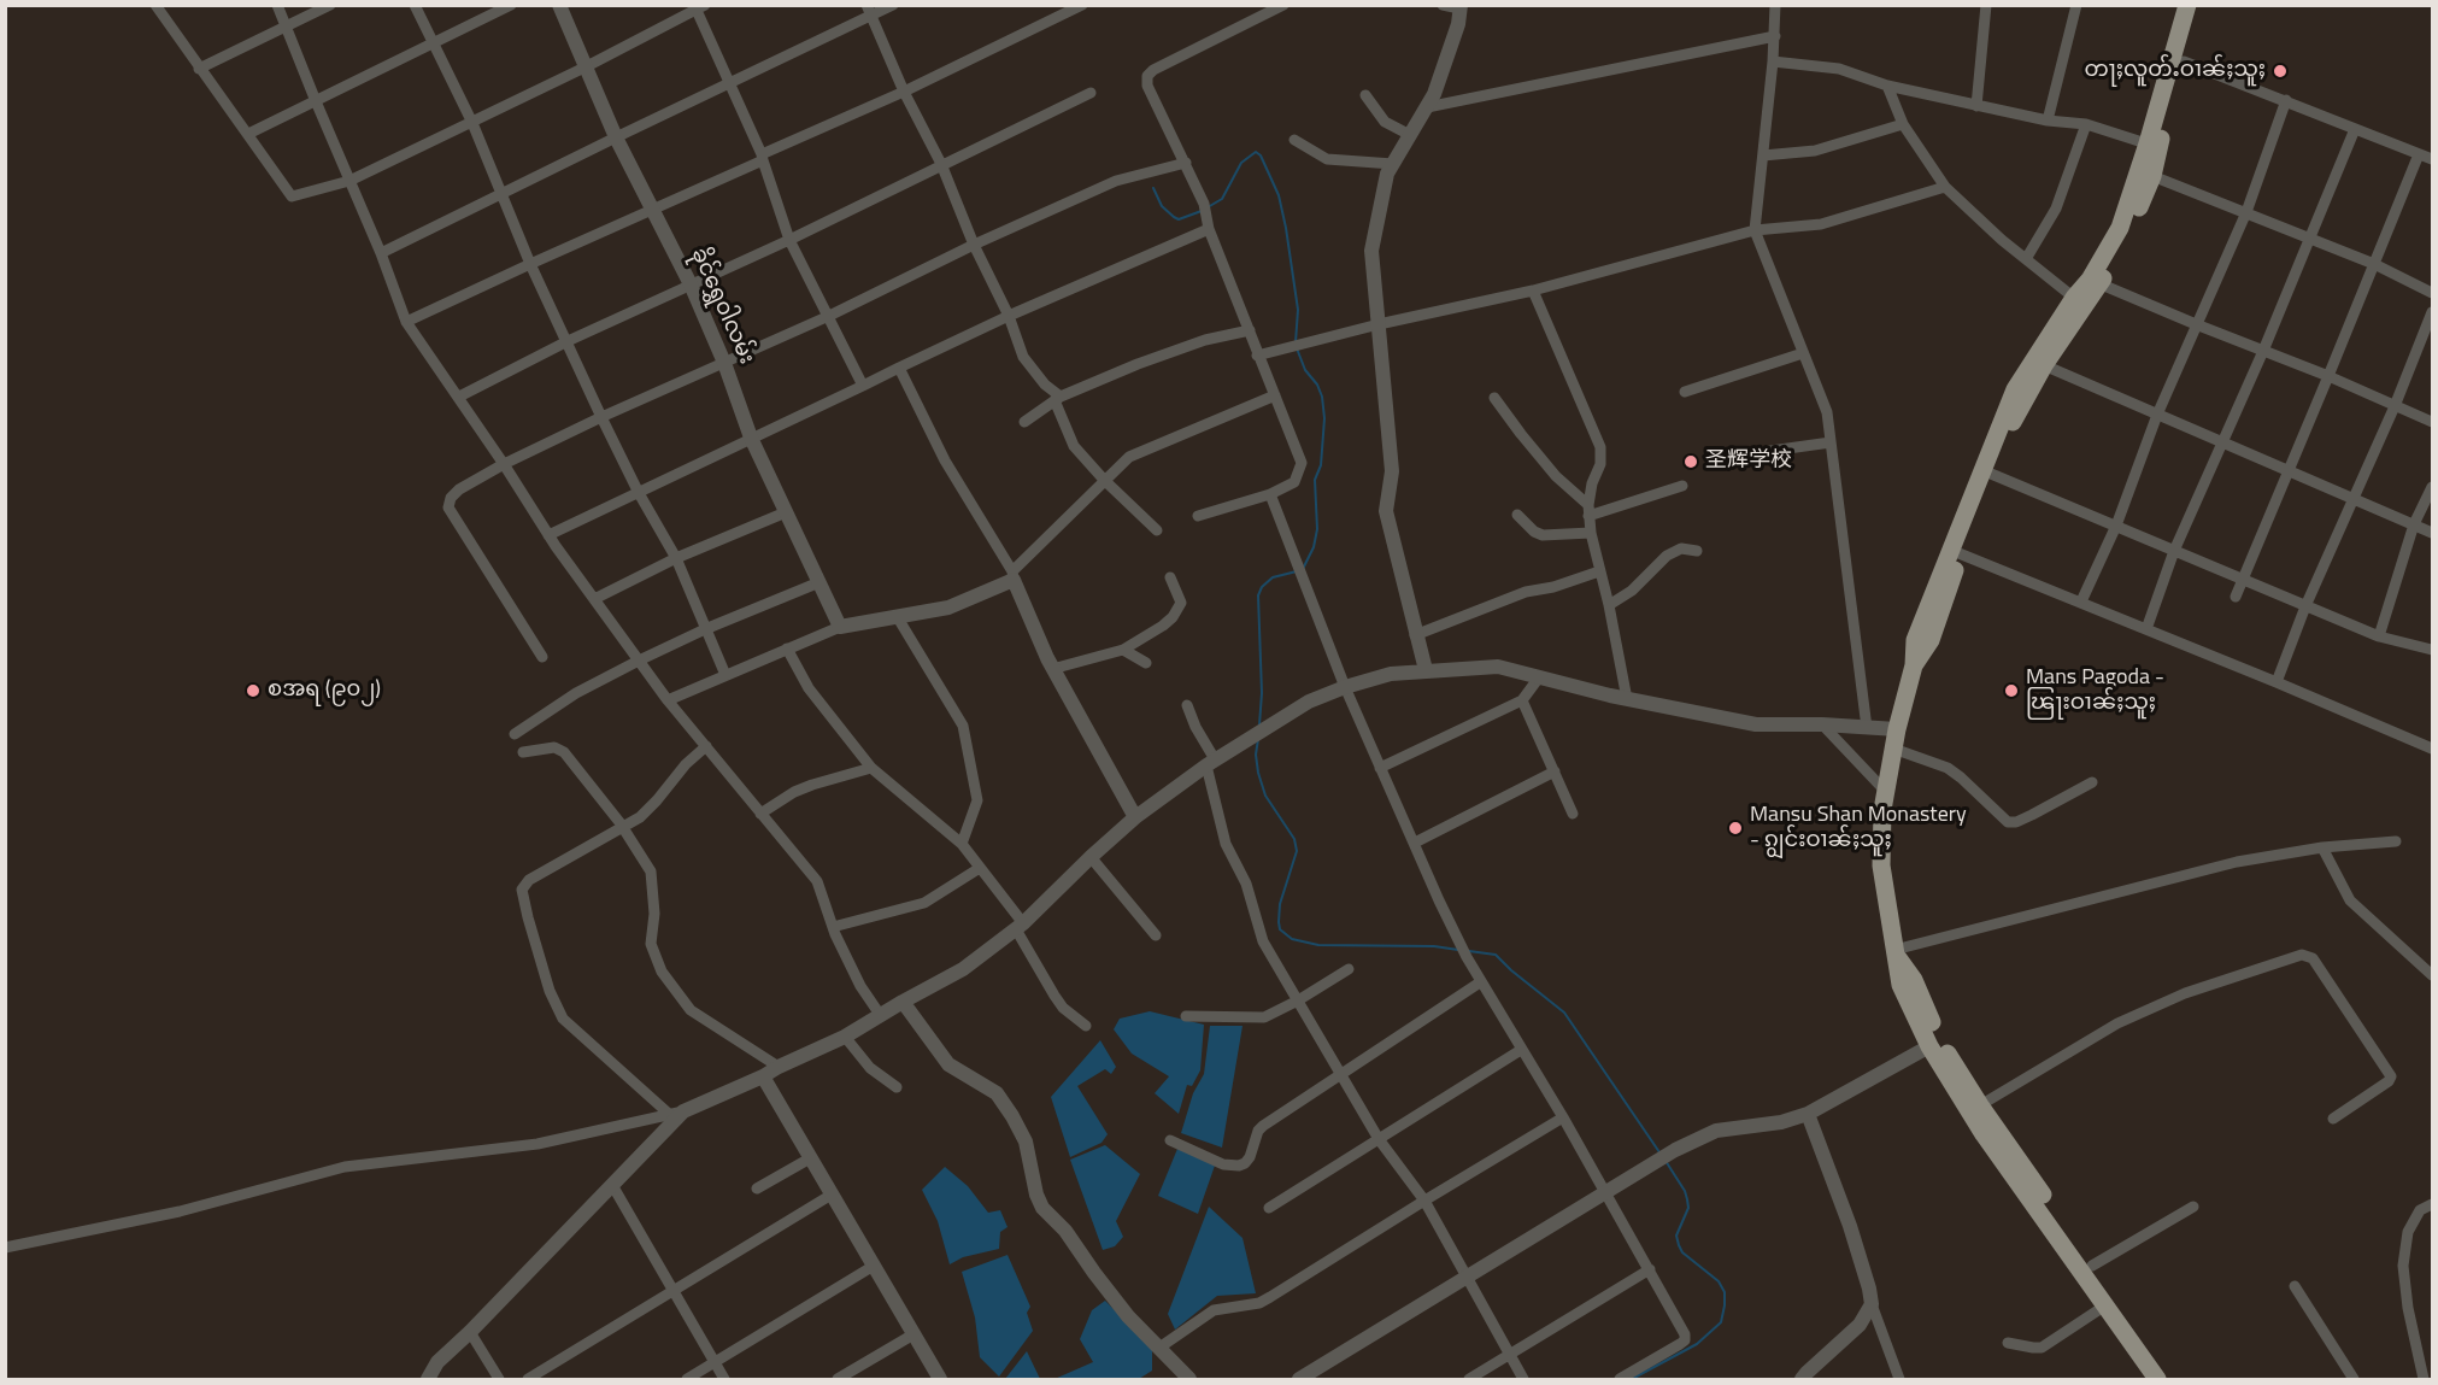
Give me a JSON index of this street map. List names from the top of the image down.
{
  "streets": {
    "street": ["ခိုင်ရွှေဝါလမ်း"]
  },
  "places": [
    "တႃႈလူတ်ႉဝၢၼ်ႈသူႈ",
    "圣辉学校",
    "စအရ (၉၀၂)",
    "Mans Pagoda - ၽြႃးဝၢၼ်ႈသူႈ",
    "Mansu Shan Monastery - ၵျွင်းဝၢၼ်ႈသူႈ"
  ]
}
